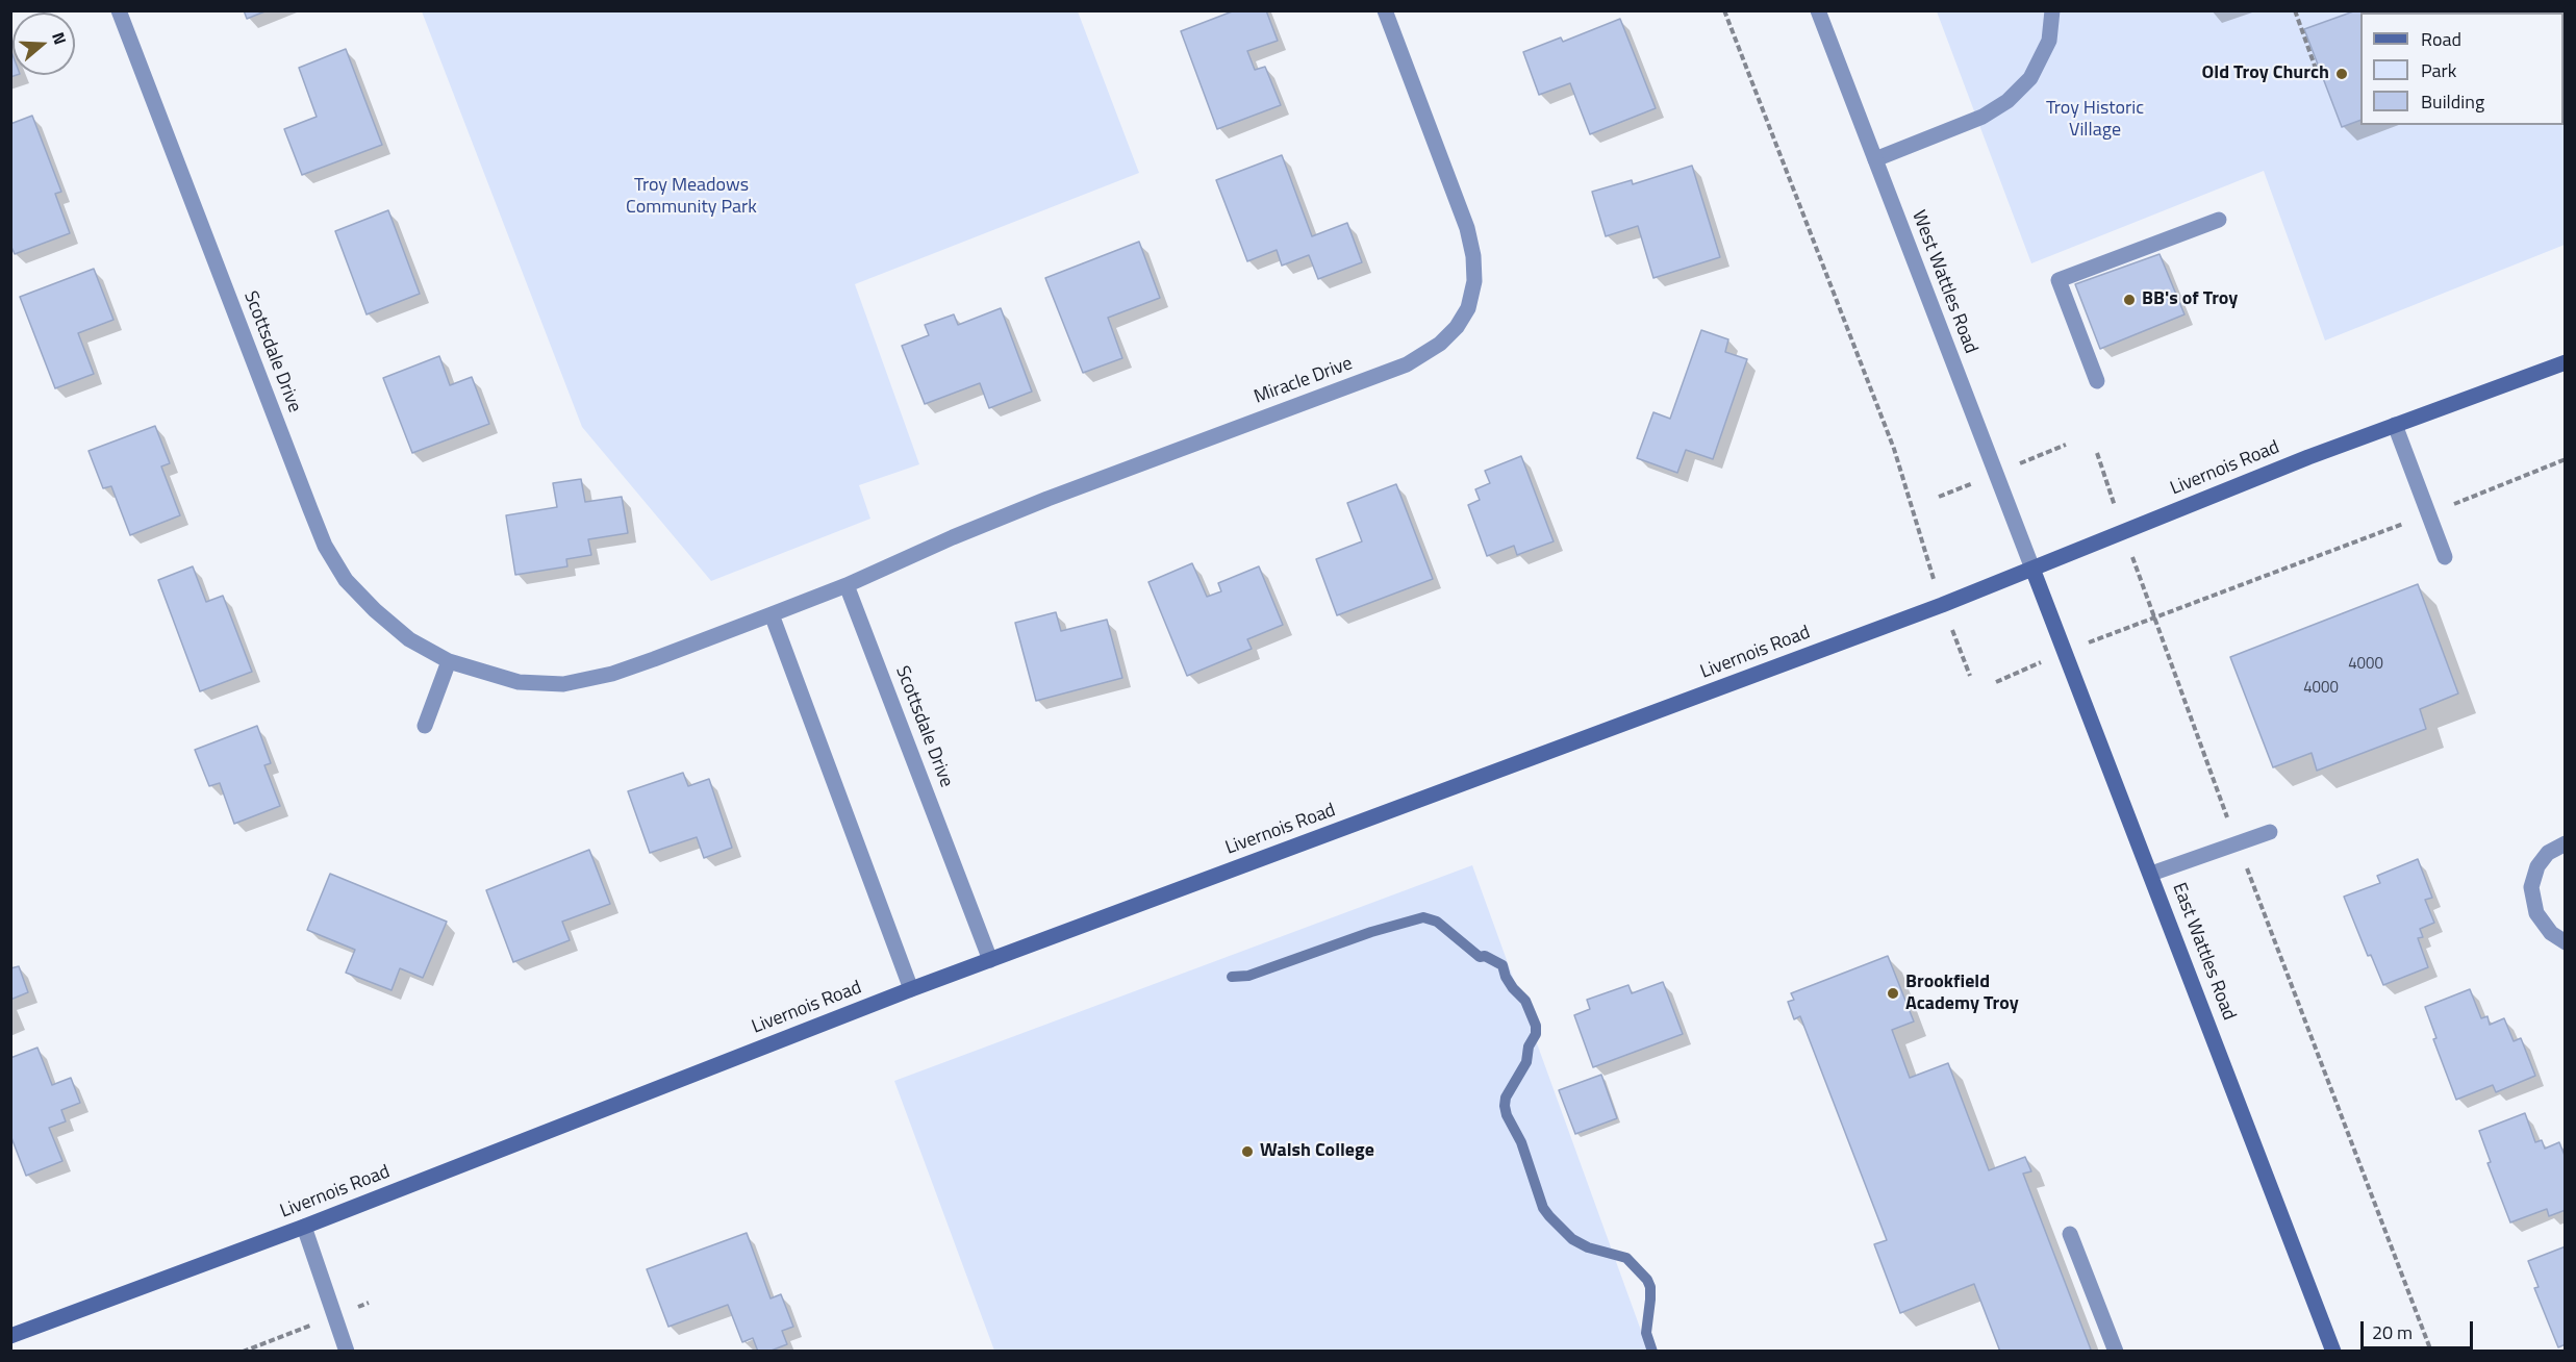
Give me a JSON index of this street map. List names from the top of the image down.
{
  "streets": {
    "main road": ["Livernois Road", "East Wattles Road"],
    "street": ["West Wattles Road", "Scottsdale Drive", "Miracle Drive"]
  },
  "crossings": [
    ["West Wattles Road", "Livernois Road"],
    ["West Wattles Road", "East Wattles Road"],
    ["Scottsdale Drive", "Miracle Drive"],
    ["Scottsdale Drive", "Livernois Road"],
    ["Livernois Road", "East Wattles Road"]
  ],
  "parks": ["Troy Historic Village", "Troy Meadows Community Park"],
  "places": [
    "Old Troy Church",
    "BB's of Troy",
    "Brookfield Academy Troy",
    "Walsh College"
  ],
  "house_numbers": ["4000", "4000"],
  "legend": ["Road", "Park", "Building"],
  "scale_bar": "20 m",
  "north": "right"
}
